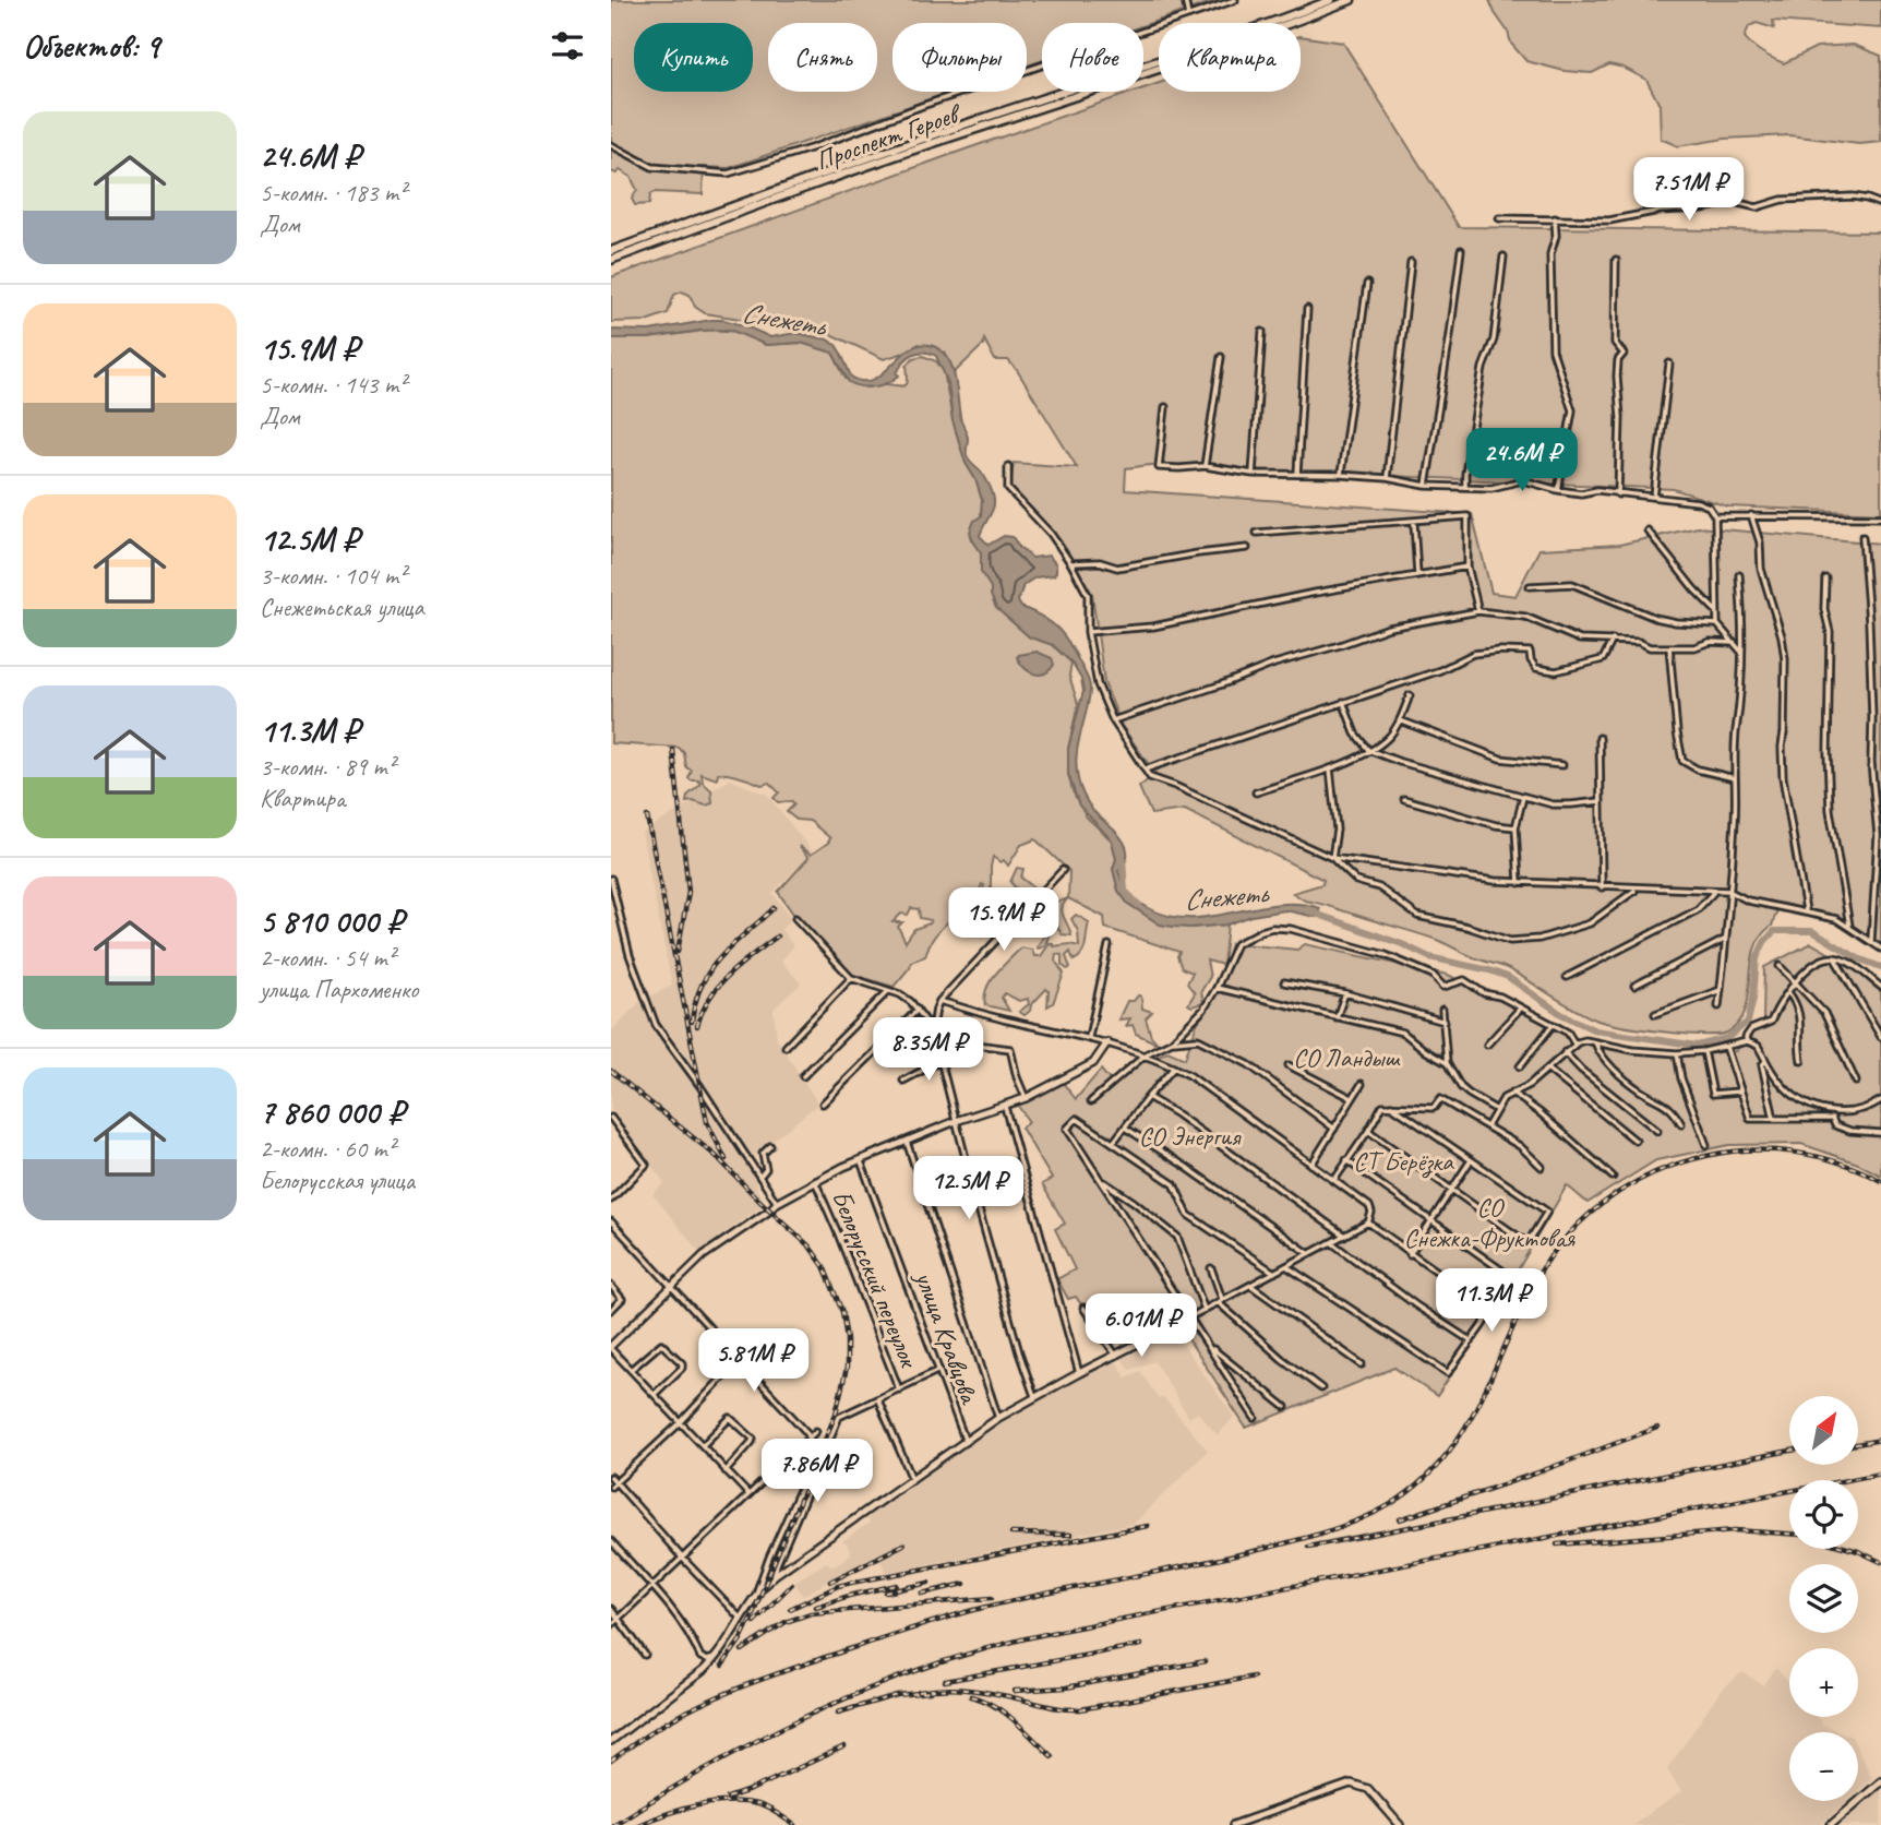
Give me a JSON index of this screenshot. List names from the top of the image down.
{
  "streets": {
    "main road": ["Проспект Героев"],
    "street": ["Белорусский переулок", "улица Кравцова"]
  },
  "water": ["Снежеть"],
  "parks": [
    "СО Ландыш",
    "СО Энергия",
    "СТ Берёзка",
    "СО Снежка-Фруктовая"
  ],
  "north": "top right",
  "page": {
    "heading": "Объектов: 9",
    "chip": [
      "Купить",
      "Снять",
      "Фильтры",
      "Новое",
      "Квартира"
    ],
    "list": [
      {
        "name": "24.6M ₽",
        "note": "5-комн. · 183 m² · Дом"
      },
      {
        "name": "15.9M ₽",
        "note": "5-комн. · 143 m² · Дом"
      },
      {
        "name": "12.5M ₽",
        "note": "3-комн. · 104 m² · Снежетьская улица"
      },
      {
        "name": "11.3M ₽",
        "note": "3-комн. · 89 m² · Квартира"
      },
      {
        "name": "5 810 000 ₽",
        "note": "2-комн. · 54 m² · улица Пархоменко"
      },
      {
        "name": "7 860 000 ₽",
        "note": "2-комн. · 60 m² · Белорусская улица"
      }
    ],
    "price": [
      "7.51M ₽",
      "24.6M ₽",
      "15.9M ₽",
      "8.35M ₽",
      "12.5M ₽",
      "11.3M ₽",
      "6.01M ₽",
      "5.81M ₽",
      "7.86M ₽"
    ],
    "map_buttons": ["+", "−"]
  }
}
